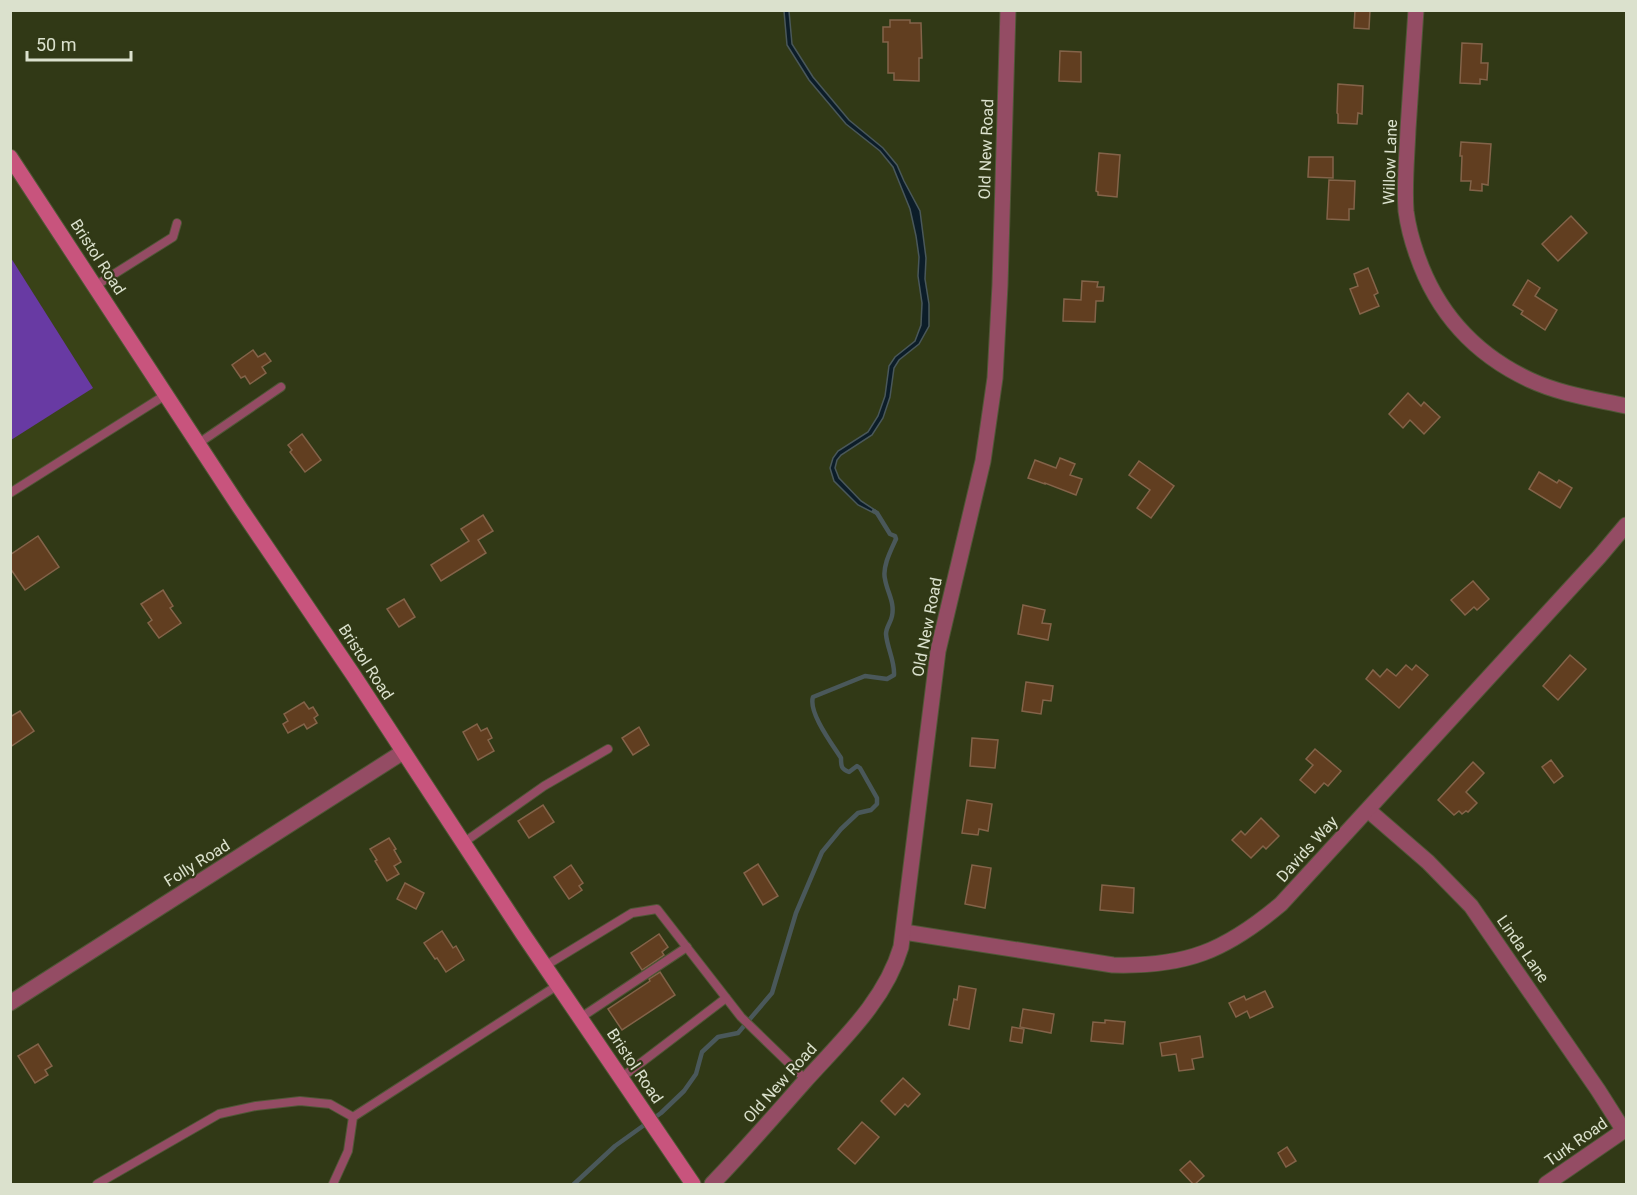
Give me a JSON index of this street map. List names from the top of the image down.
{
  "streets": {
    "main road": ["Bristol Road"],
    "street": [
      "Old New Road",
      "Willow Lane",
      "Davids Way",
      "Folly Road",
      "Linda Lane",
      "Turk Road"
    ]
  },
  "crossings": [
    ["Old New Road", "Davids Way"],
    ["Bristol Road", "Folly Road"],
    ["Davids Way", "Linda Lane"],
    ["Linda Lane", "Turk Road"]
  ],
  "scale_bar": "50 m"
}
